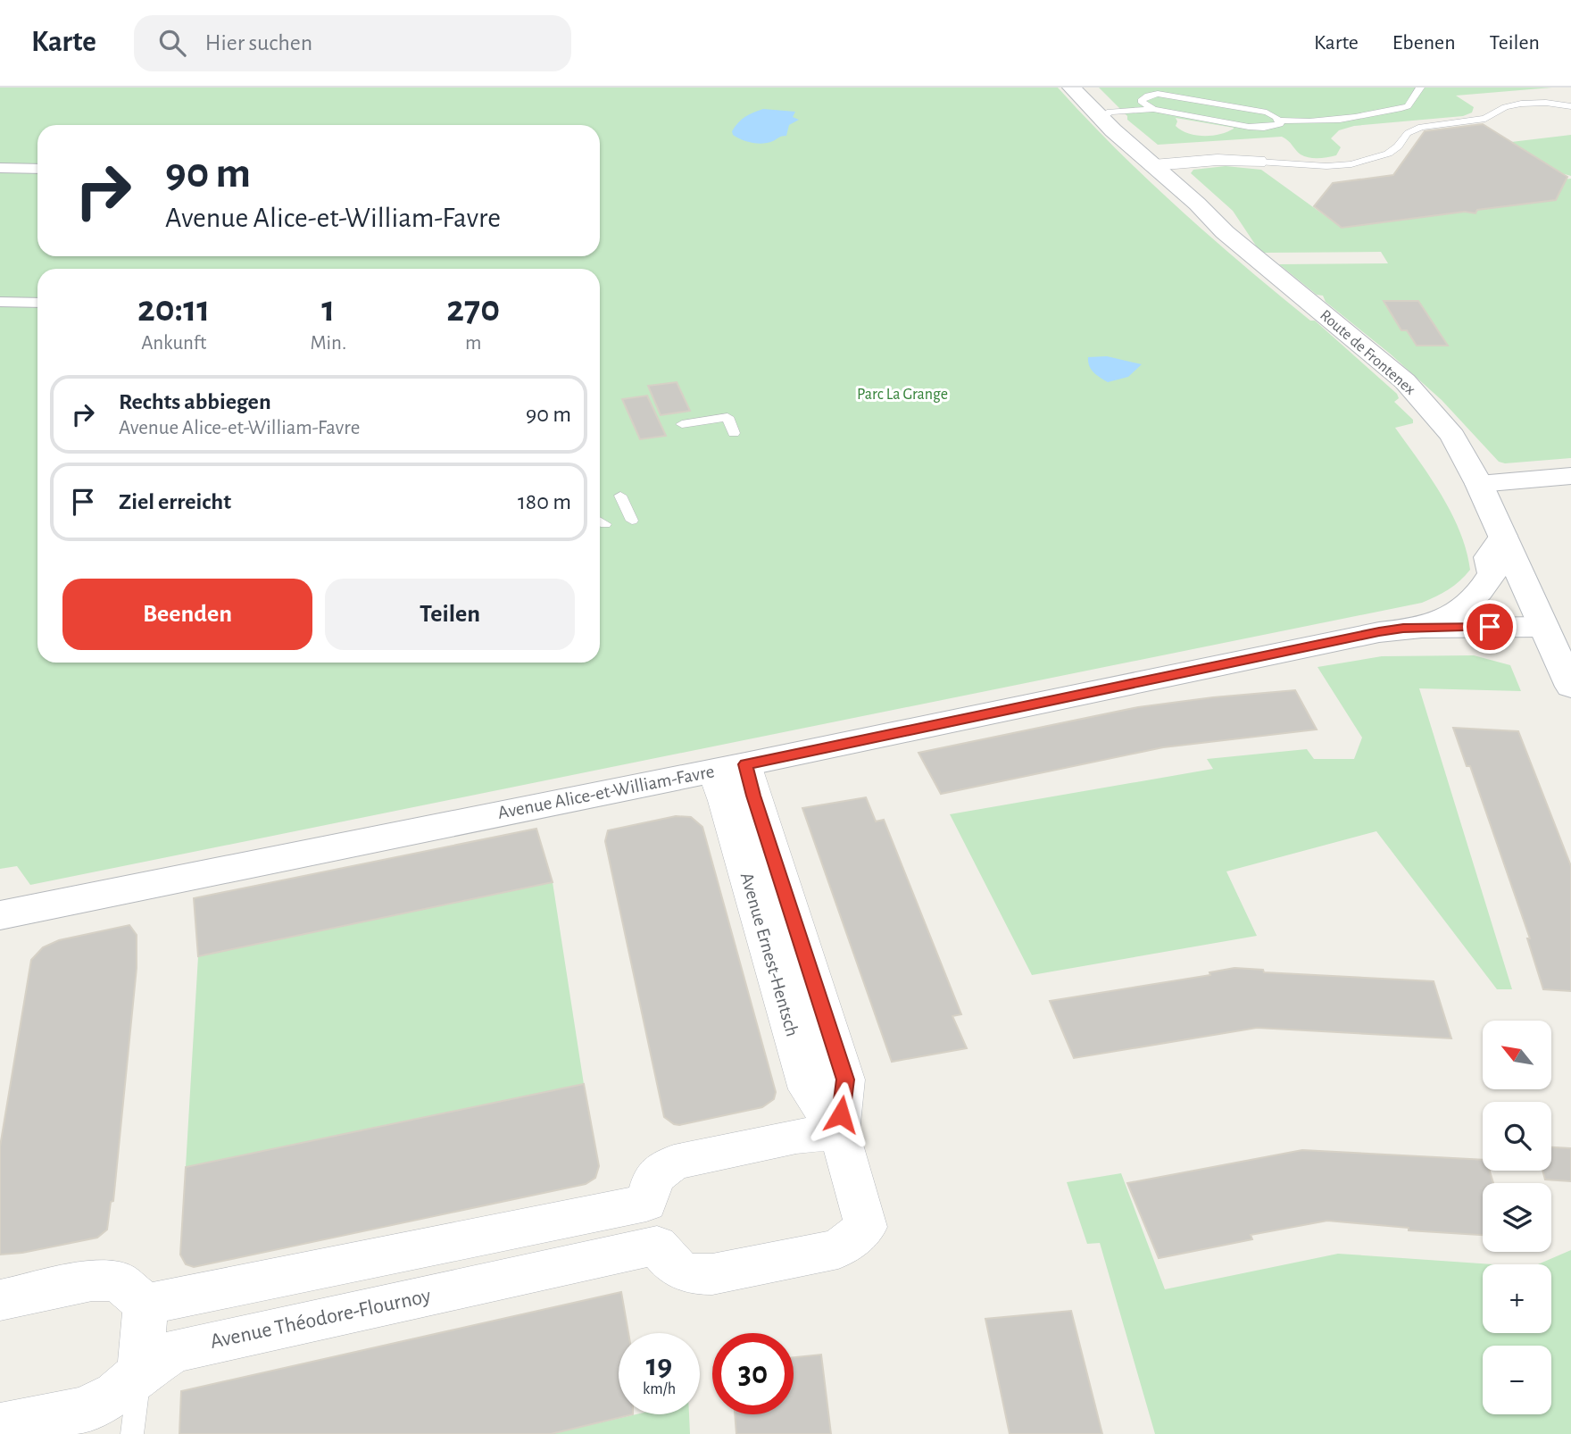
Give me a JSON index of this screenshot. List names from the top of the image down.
{
  "streets": {
    "street": [
      "Route de Frontenex",
      "Avenue Alice-et-William-Favre",
      "Avenue Ernest-Hentsch",
      "Avenue Théodore-Flournoy"
    ]
  },
  "crossings": [
    ["Route de Frontenex", "Avenue Alice-et-William-Favre"],
    ["Avenue Alice-et-William-Favre", "Avenue Ernest-Hentsch"],
    ["Avenue Ernest-Hentsch", "Avenue Théodore-Flournoy"]
  ],
  "parks": ["Parc La Grange"],
  "north": "top left",
  "page": {
    "header": "Karte",
    "search": "Hier suchen",
    "nav": ["Karte", "Ebenen", "Teilen"],
    "turn": ["90 m", "Avenue Alice-et-William-Favre"],
    "eta": [
      "20:11",
      "Ankunft",
      "1",
      "Min.",
      "270",
      "m"
    ],
    "list": [
      {
        "name": "Rechts abbiegen",
        "note": "Avenue Alice-et-William-Favre",
        "value": "90 m"
      },
      {
        "name": "Ziel erreicht",
        "value": "180 m"
      }
    ],
    "buttons": ["Beenden", "Teilen"],
    "map_buttons": ["+", "−"],
    "speed": "19 km/h",
    "limit": "30"
  }
}
